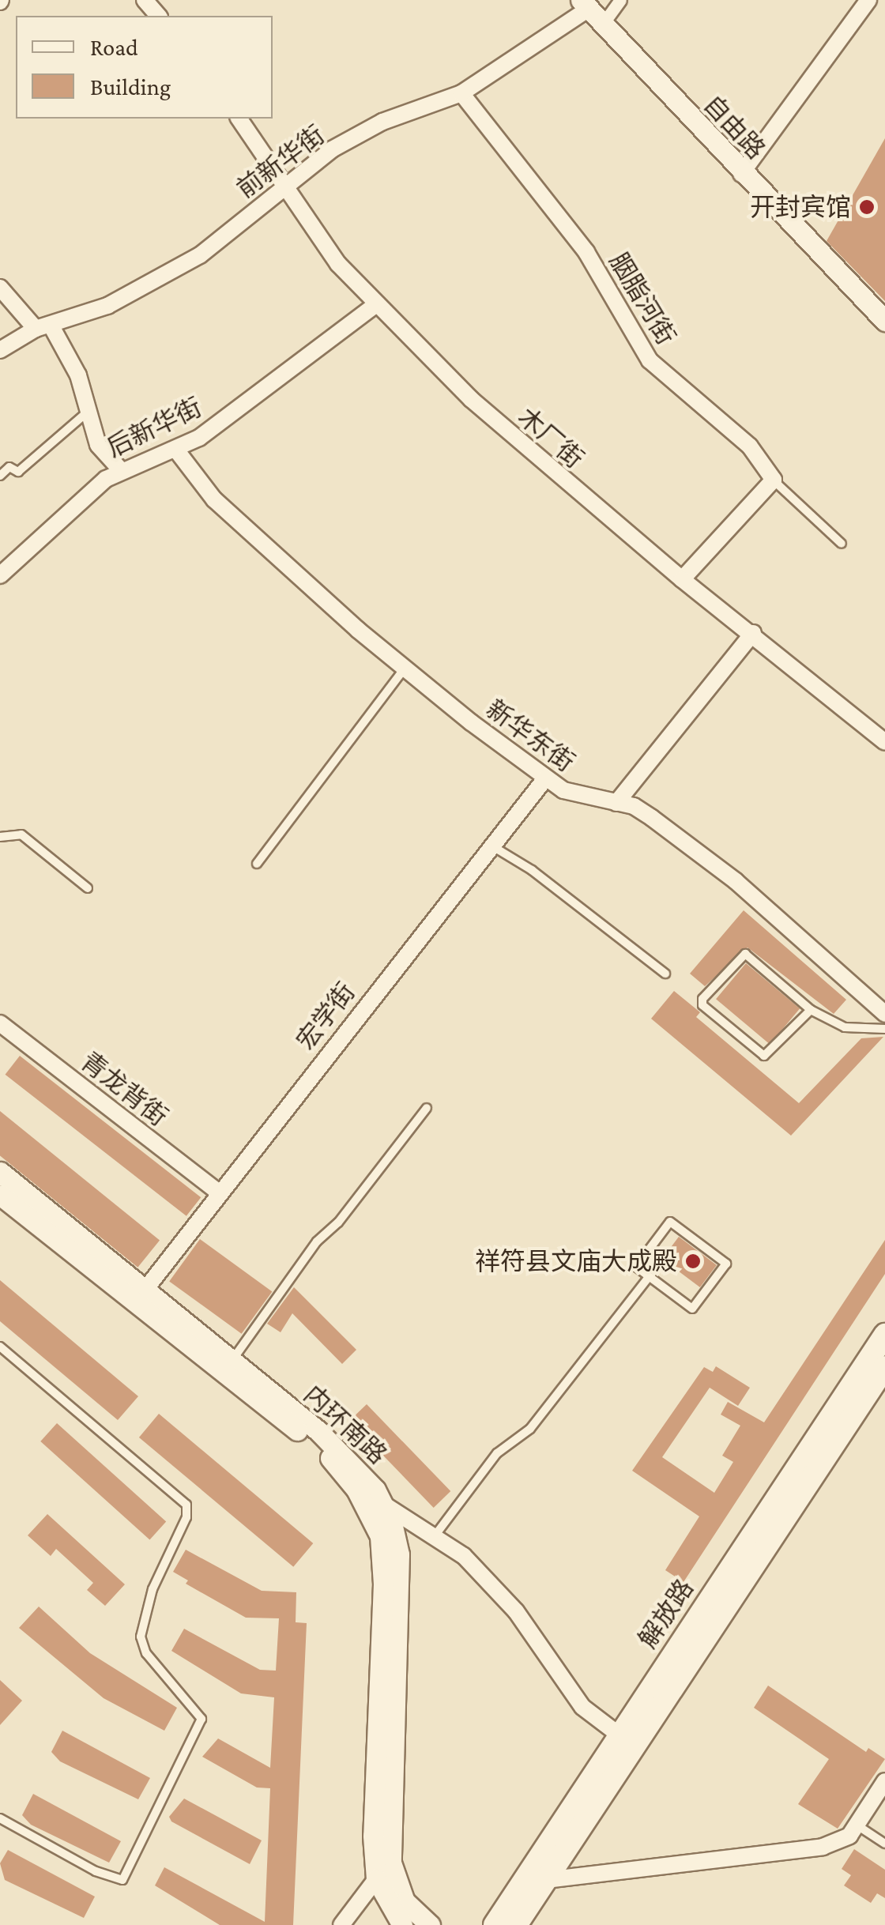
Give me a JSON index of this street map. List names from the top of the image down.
{
  "streets": {
    "main road": ["解放路"],
    "street": [
      "自由路",
      "前新华街",
      "胭脂河街",
      "后新华街",
      "木厂街",
      "新华东街",
      "宏学街",
      "青龙背街",
      "内环南路"
    ]
  },
  "crossings": [
    ["自由路", "前新华街"],
    ["前新华街", "胭脂河街"],
    ["前新华街", "木厂街"],
    ["后新华街", "木厂街"],
    ["后新华街", "新华东街"],
    ["新华东街", "宏学街"],
    ["宏学街", "青龙背街"],
    ["宏学街", "内环南路"]
  ],
  "places": ["开封宾馆", "祥符县文庙大成殿"],
  "legend": ["Road", "Building"]
}
